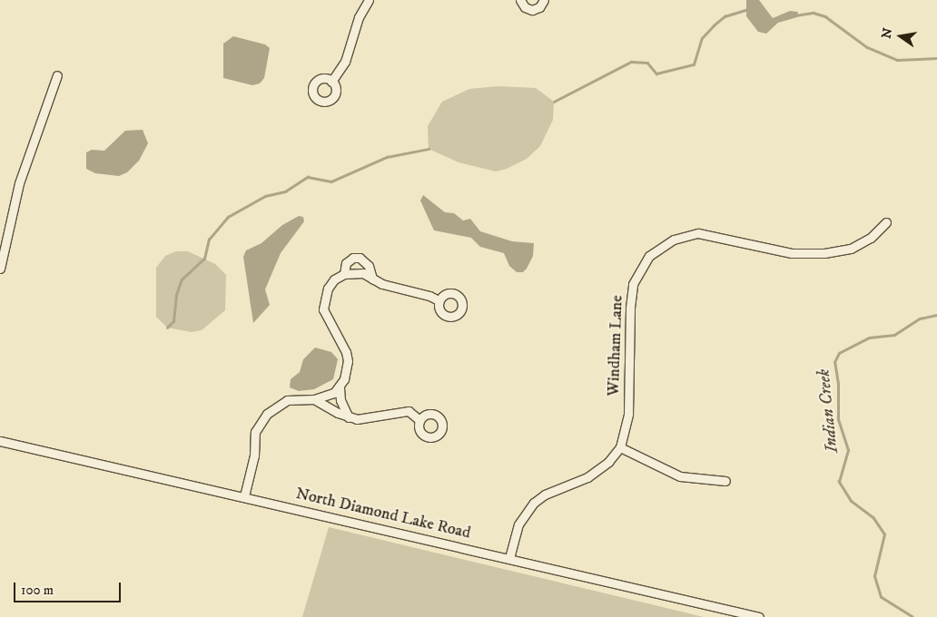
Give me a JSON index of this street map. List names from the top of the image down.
{
  "streets": {
    "street": ["Windham Lane", "North Diamond Lake Road"]
  },
  "crossings": [
    ["Windham Lane", "North Diamond Lake Road"]
  ],
  "water": ["Indian Creek"],
  "scale_bar": "100 m",
  "north": "left"
}
